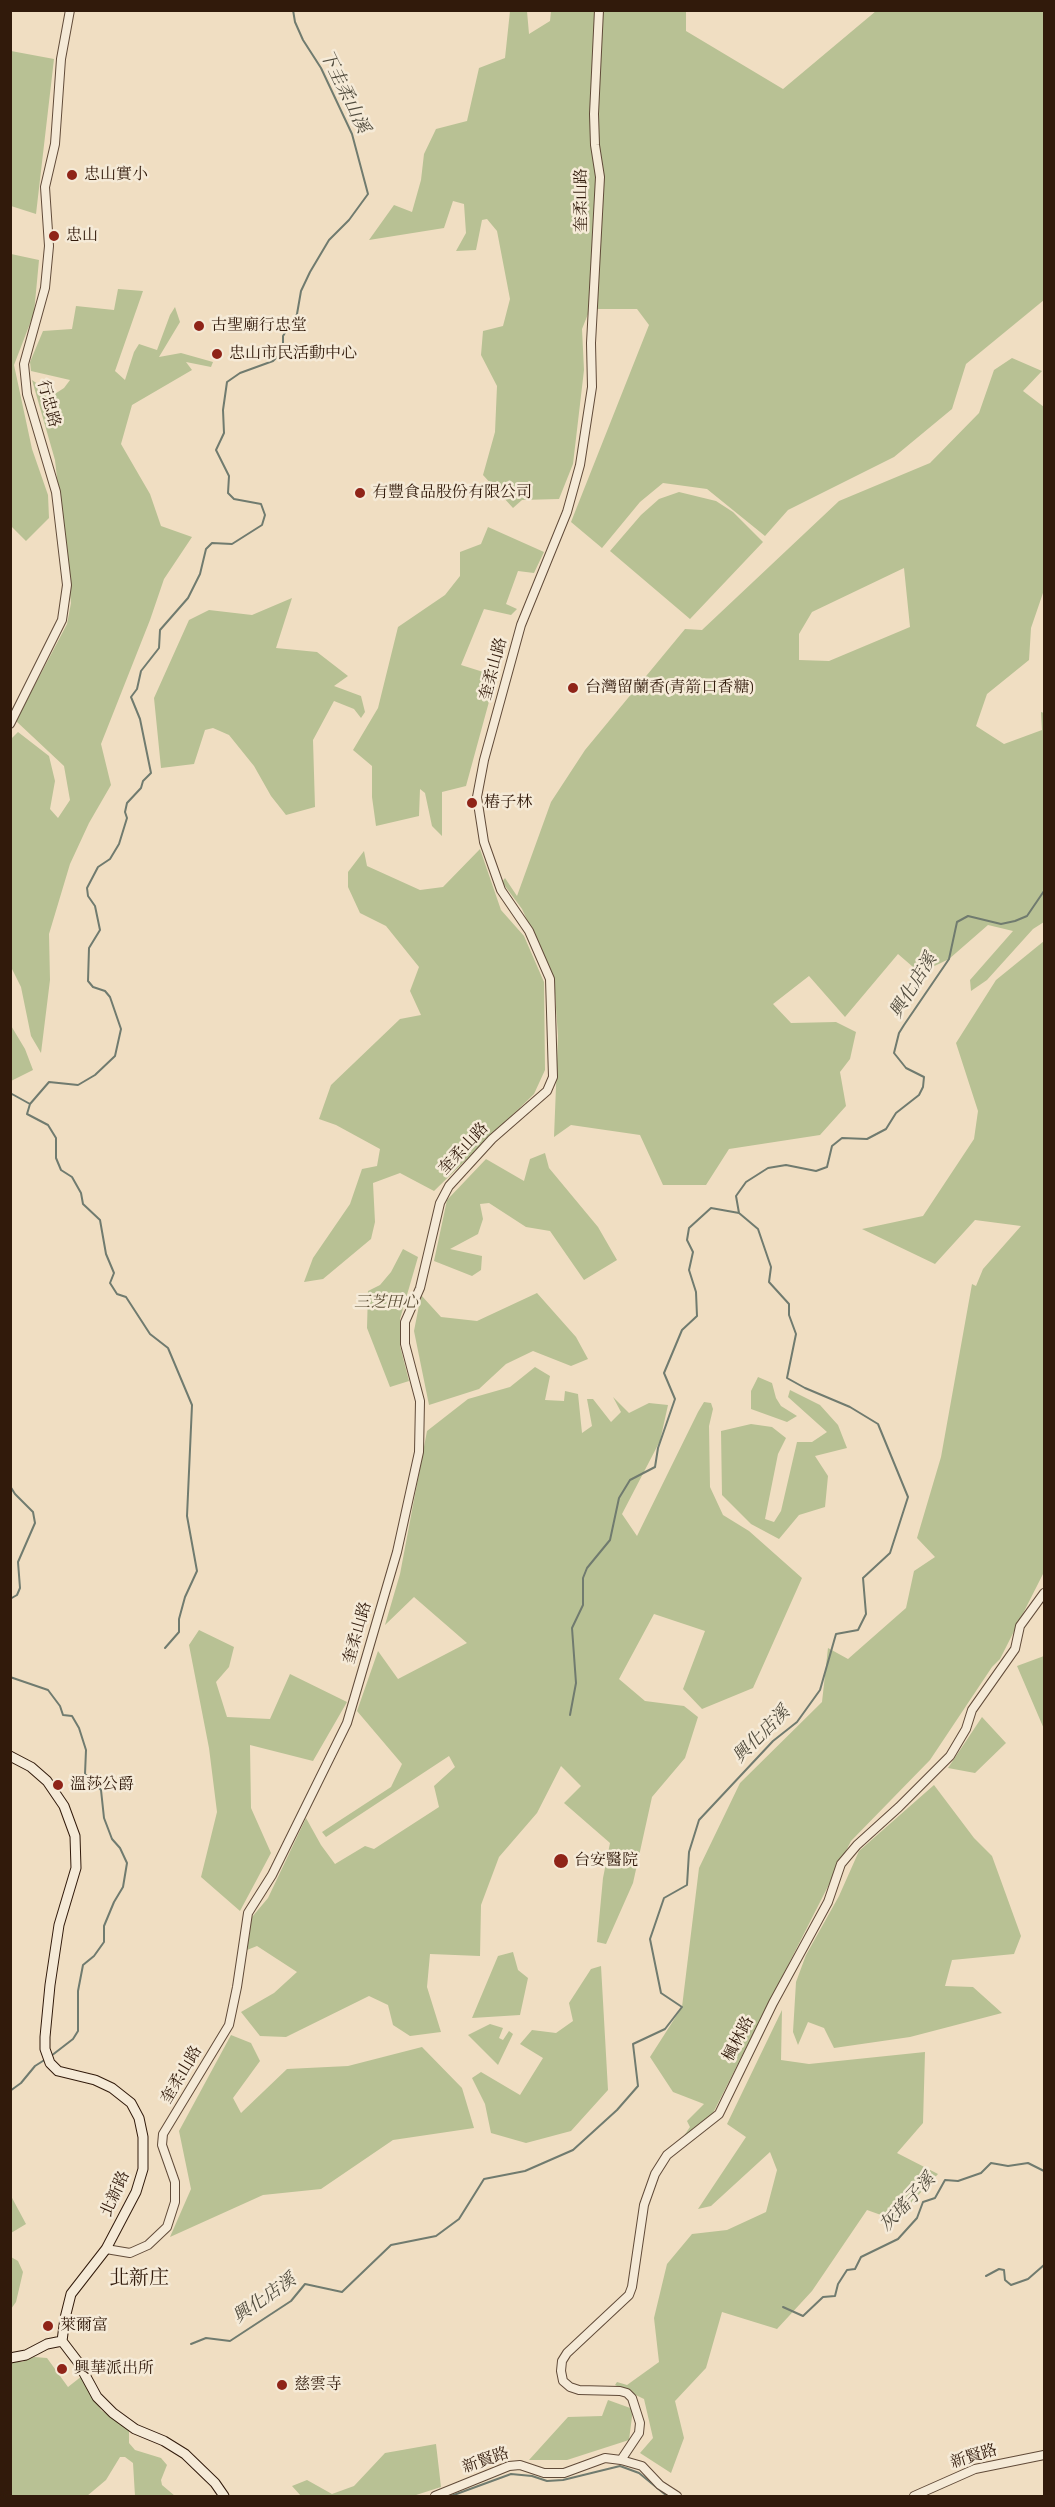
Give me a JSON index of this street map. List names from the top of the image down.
{
  "streets": {
    "main road": ["北新路"],
    "street": [
      "奎柔山路",
      "行忠路",
      "楓林路",
      "新賢路"
    ]
  },
  "crossings": [
    ["奎柔山路", "北新路"],
    ["楓林路", "新賢路"]
  ],
  "districts": ["北新庄"],
  "water": ["下圭柔山溪", "興化店溪", "灰瑤子溪"],
  "parks": ["三芝田心"],
  "places": [
    "忠山實小",
    "忠山",
    "古聖廟行忠堂",
    "忠山市民活動中心",
    "有豐食品股份有限公司",
    "台灣留蘭香(青箭口香糖)",
    "樁子林",
    "溫莎公爵",
    "台安醫院",
    "萊爾富",
    "興華派出所",
    "慈雲寺"
  ]
}
